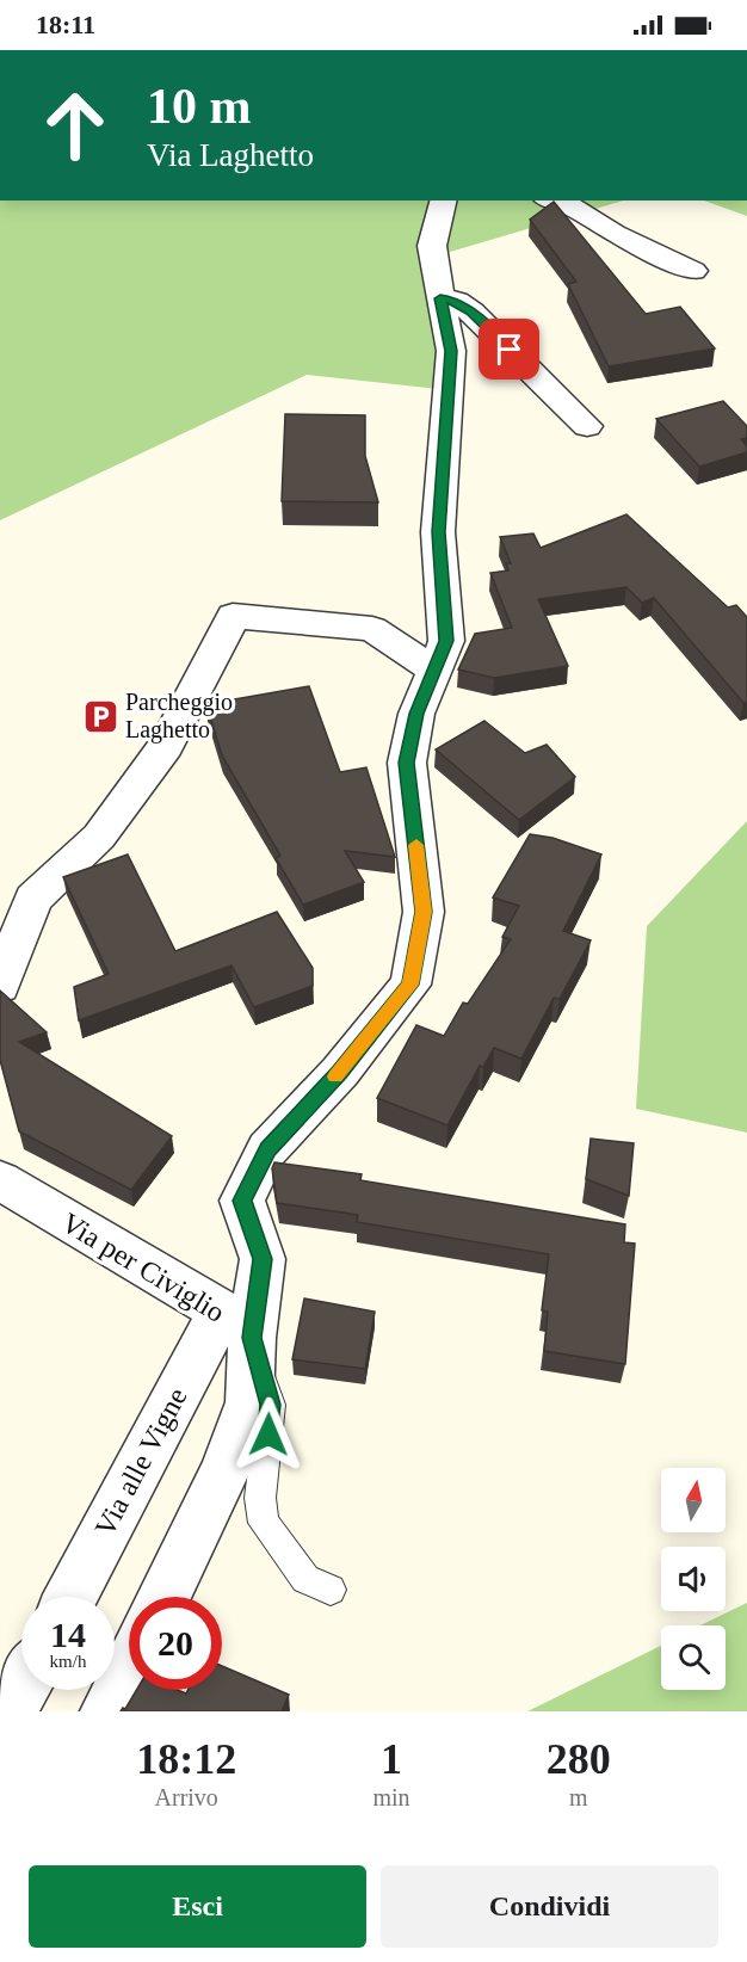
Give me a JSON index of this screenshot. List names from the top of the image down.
{
  "streets": {
    "street": ["Via per Civiglio", "Via alle Vigne"]
  },
  "crossings": [
    ["Via per Civiglio", "Via alle Vigne"]
  ],
  "places": {
    "parking": ["Parcheggio Laghetto"]
  },
  "north": "top",
  "page": {
    "status": "18:11",
    "turn": ["10 m", "Via Laghetto"],
    "speed": "14 km/h",
    "limit": "20",
    "eta": [
      "18:12",
      "Arrivo",
      "1",
      "min",
      "280",
      "m"
    ],
    "buttons": ["Esci", "Condividi"]
  }
}
